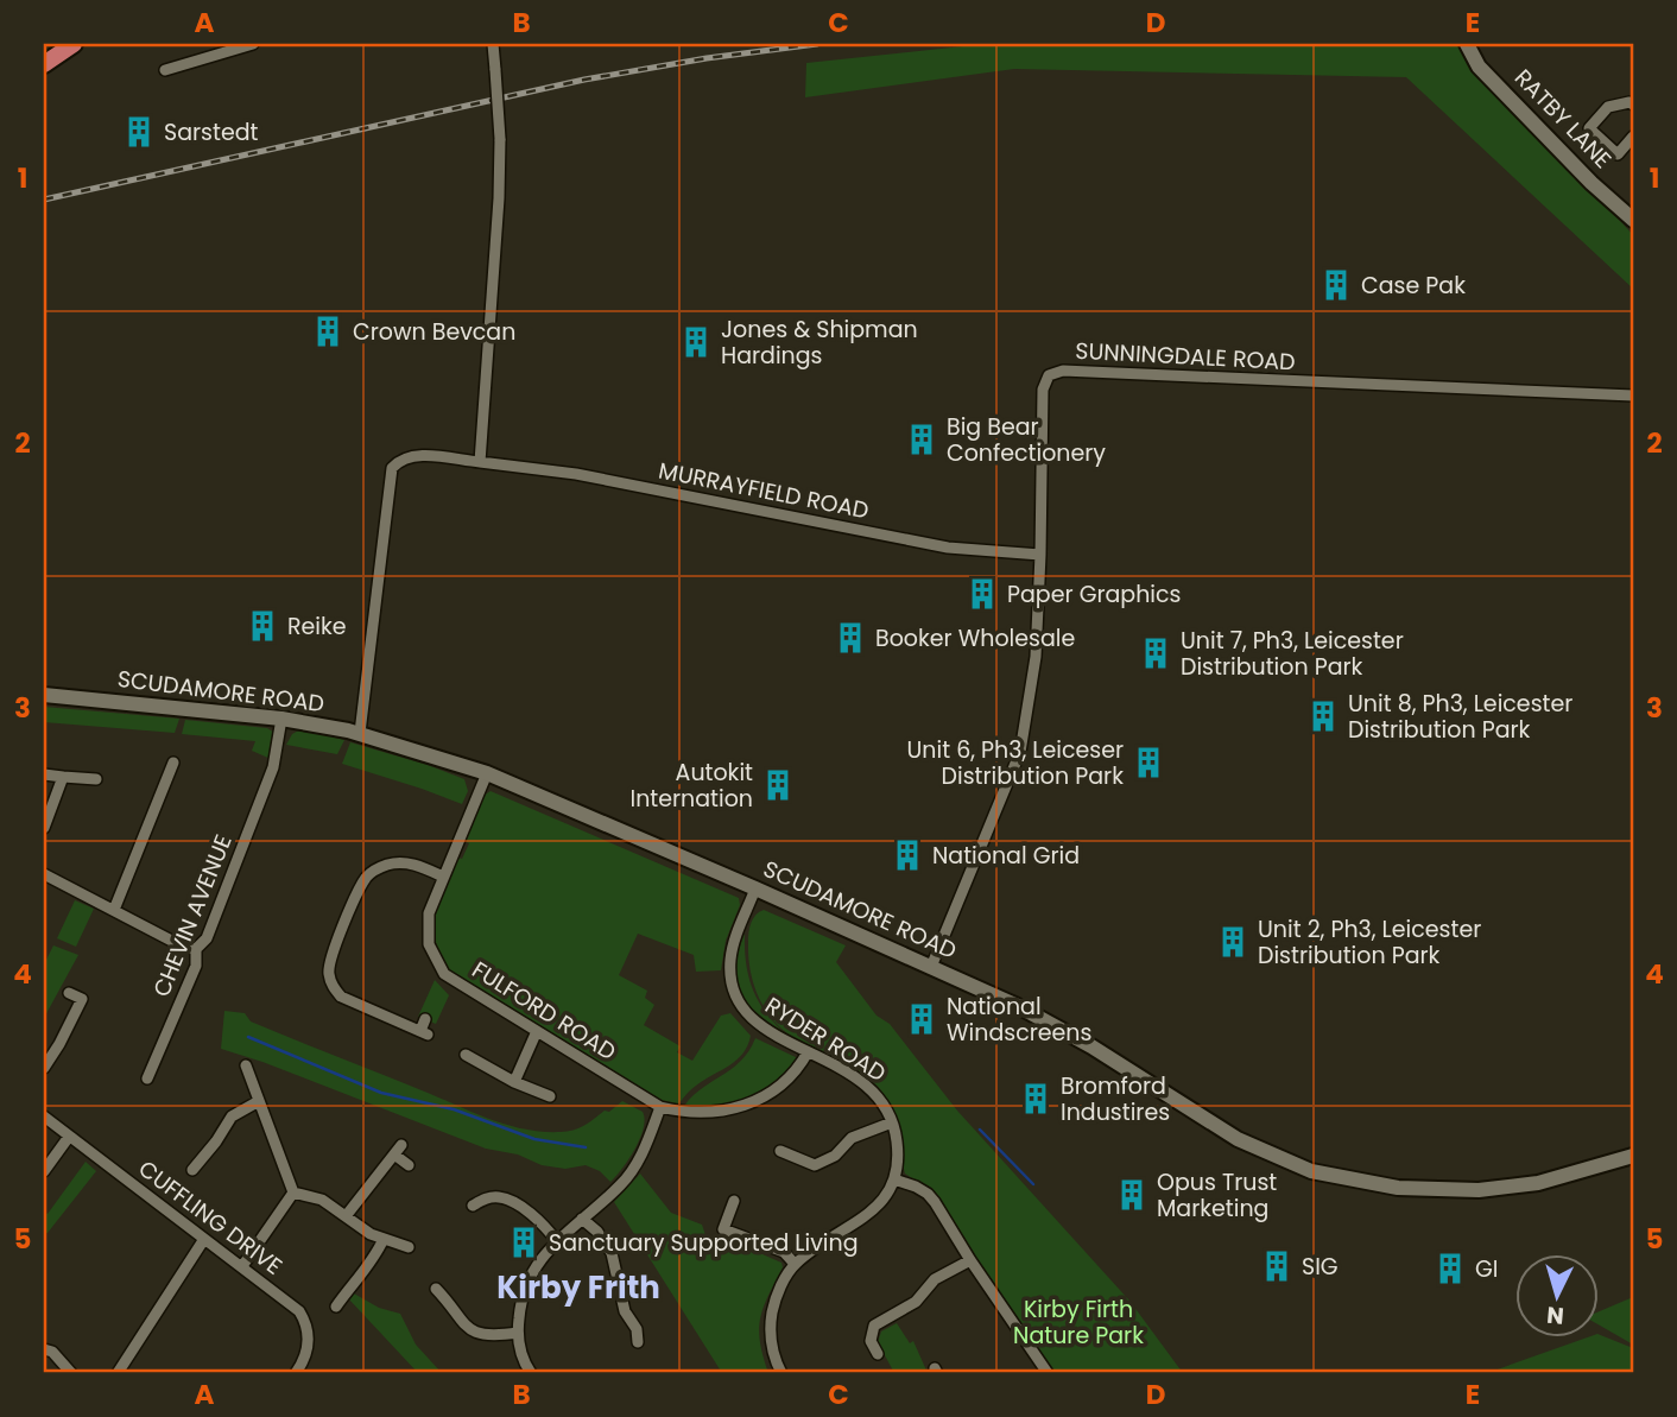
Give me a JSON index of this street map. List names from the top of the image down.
{
  "streets": {
    "street": [
      "RATBY LANE",
      "SUNNINGDALE ROAD",
      "MURRAYFIELD ROAD",
      "SCUDAMORE ROAD",
      "CHEVIN AVENUE",
      "FULFORD ROAD",
      "RYDER ROAD",
      "CUFFLING DRIVE"
    ]
  },
  "crossings": [
    ["SUNNINGDALE ROAD", "MURRAYFIELD ROAD"],
    ["SUNNINGDALE ROAD", "SCUDAMORE ROAD"],
    ["MURRAYFIELD ROAD", "SCUDAMORE ROAD"],
    ["SCUDAMORE ROAD", "CHEVIN AVENUE"],
    ["SCUDAMORE ROAD", "FULFORD ROAD"],
    ["SCUDAMORE ROAD", "RYDER ROAD"],
    ["FULFORD ROAD", "RYDER ROAD"]
  ],
  "districts": ["Kirby Frith"],
  "parks": ["Kirby Firth Nature Park"],
  "places": {
    "building": [
      "Sarstedt",
      "Case Pak",
      "Crown Bevcan",
      "Jones & Shipman Hardings",
      "Big Bear Confectionery",
      "Paper Graphics",
      "Reike",
      "Booker Wholesale",
      "Unit 7, Ph3, Leicester Distribution Park",
      "Unit 8, Ph3, Leicester Distribution Park",
      "Unit 6, Ph3, Leiceser Distribution Park",
      "Autokit Internation",
      "National Grid",
      "Unit 2, Ph3, Leicester Distribution Park",
      "National Windscreens",
      "Bromford Industires",
      "Opus Trust Marketing",
      "Sanctuary Supported Living",
      "SIG",
      "GI"
    ]
  },
  "north": "bottom",
  "grid": {
    "columns": [
      "A",
      "B",
      "C",
      "D",
      "E"
    ],
    "rows": [
      "1",
      "2",
      "3",
      "4",
      "5"
    ]
  }
}
